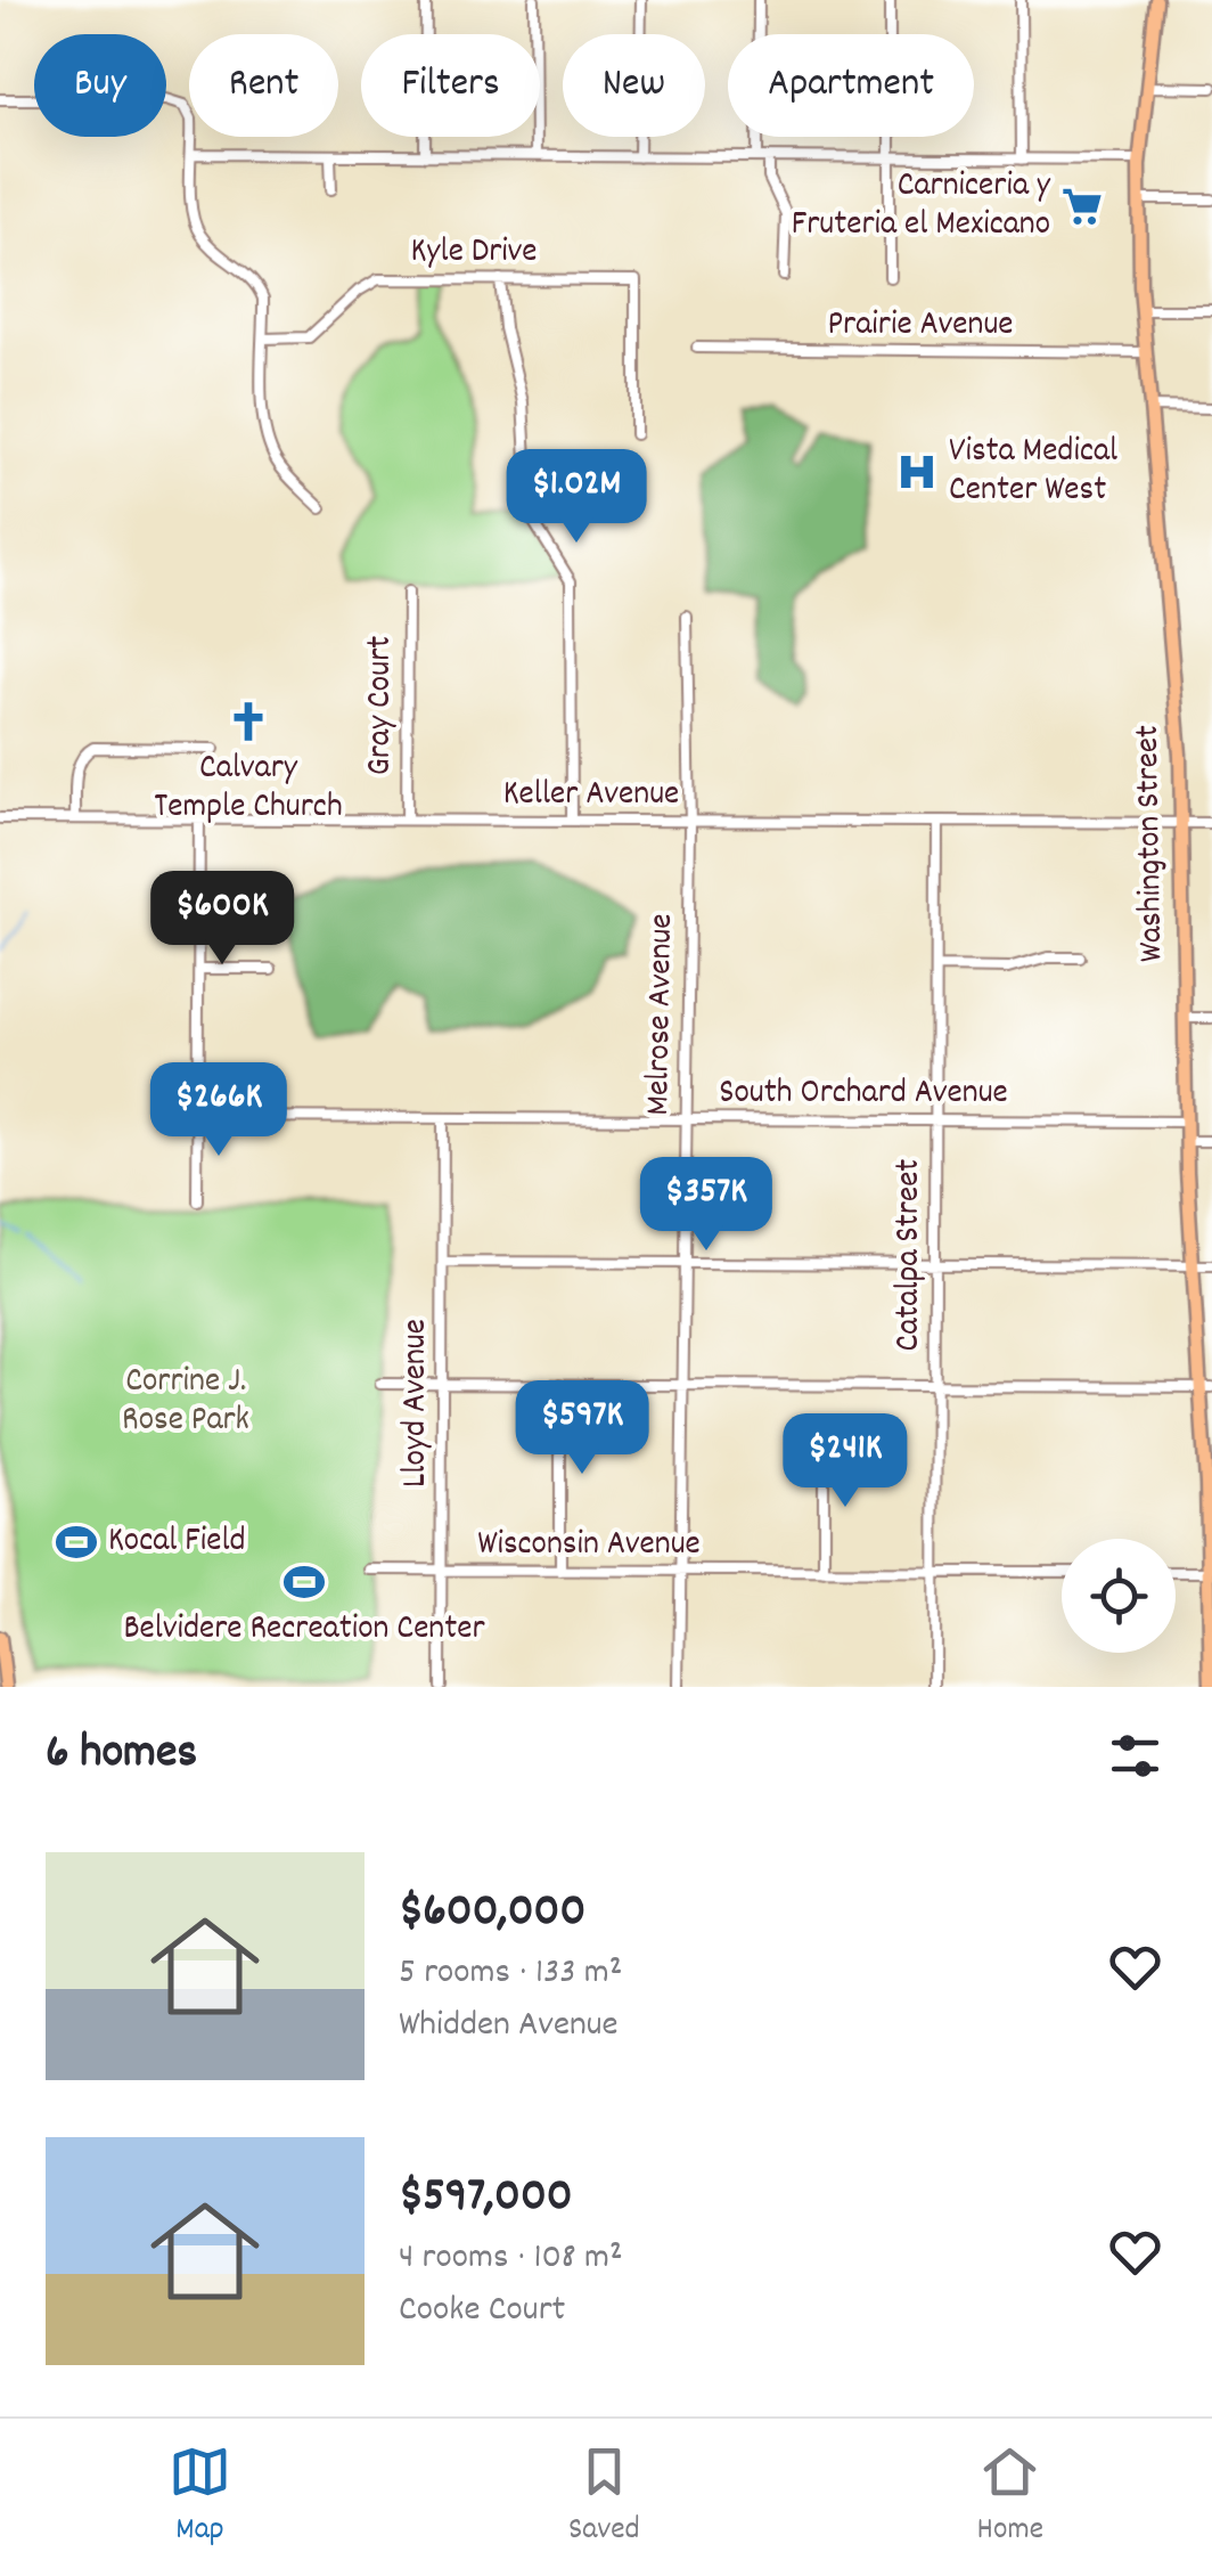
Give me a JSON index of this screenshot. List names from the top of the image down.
{
  "streets": {
    "main road": ["Washington Street"],
    "street": [
      "Kyle Drive",
      "Prairie Avenue",
      "Gray Court",
      "Keller Avenue",
      "Melrose Avenue",
      "South Orchard Avenue",
      "Catalpa Street",
      "Lloyd Avenue",
      "Wisconsin Avenue"
    ]
  },
  "crossings": [
    ["Prairie Avenue", "Washington Street"],
    ["Gray Court", "Keller Avenue"],
    ["Keller Avenue", "Washington Street"],
    ["Keller Avenue", "Melrose Avenue"],
    ["Keller Avenue", "Catalpa Street"],
    ["Washington Street", "South Orchard Avenue"],
    ["Melrose Avenue", "South Orchard Avenue"],
    ["Melrose Avenue", "Wisconsin Avenue"],
    ["South Orchard Avenue", "Catalpa Street"],
    ["South Orchard Avenue", "Lloyd Avenue"],
    ["Catalpa Street", "Wisconsin Avenue"],
    ["Lloyd Avenue", "Wisconsin Avenue"]
  ],
  "parks": ["Corrine J. Rose Park"],
  "places": {
    "supermarket": ["Carniceria y Fruteria el Mexicano"],
    "hospital": ["Vista Medical Center West"],
    "church": ["Calvary Temple Church"],
    "sports": ["Kocal Field", "Belvidere Recreation Center"]
  },
  "page": {
    "chip": [
      "Buy",
      "Rent",
      "Filters",
      "New",
      "Apartment"
    ],
    "price": [
      "$1.02M",
      "$600K",
      "$266K",
      "$357K",
      "$597K",
      "$241K"
    ],
    "heading": "6 homes",
    "list": [
      {
        "name": "$600,000",
        "note": "5 rooms · 133 m² · Whidden Avenue"
      },
      {
        "name": "$597,000",
        "note": "4 rooms · 108 m² · Cooke Court"
      }
    ],
    "tabs": ["Map", "Saved", "Home"]
  }
}
